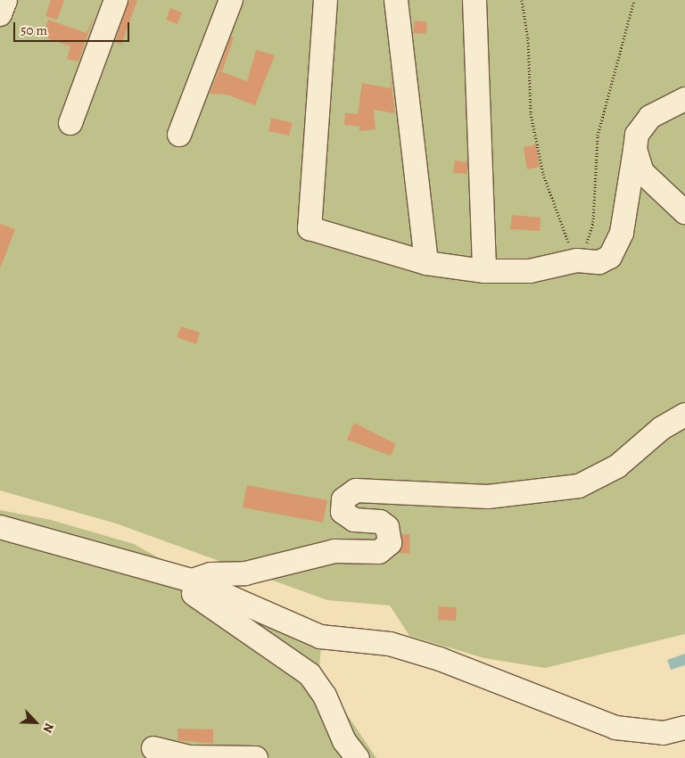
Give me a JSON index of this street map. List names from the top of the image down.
{
  "scale_bar": "50 m",
  "north": "bottom right"
}
